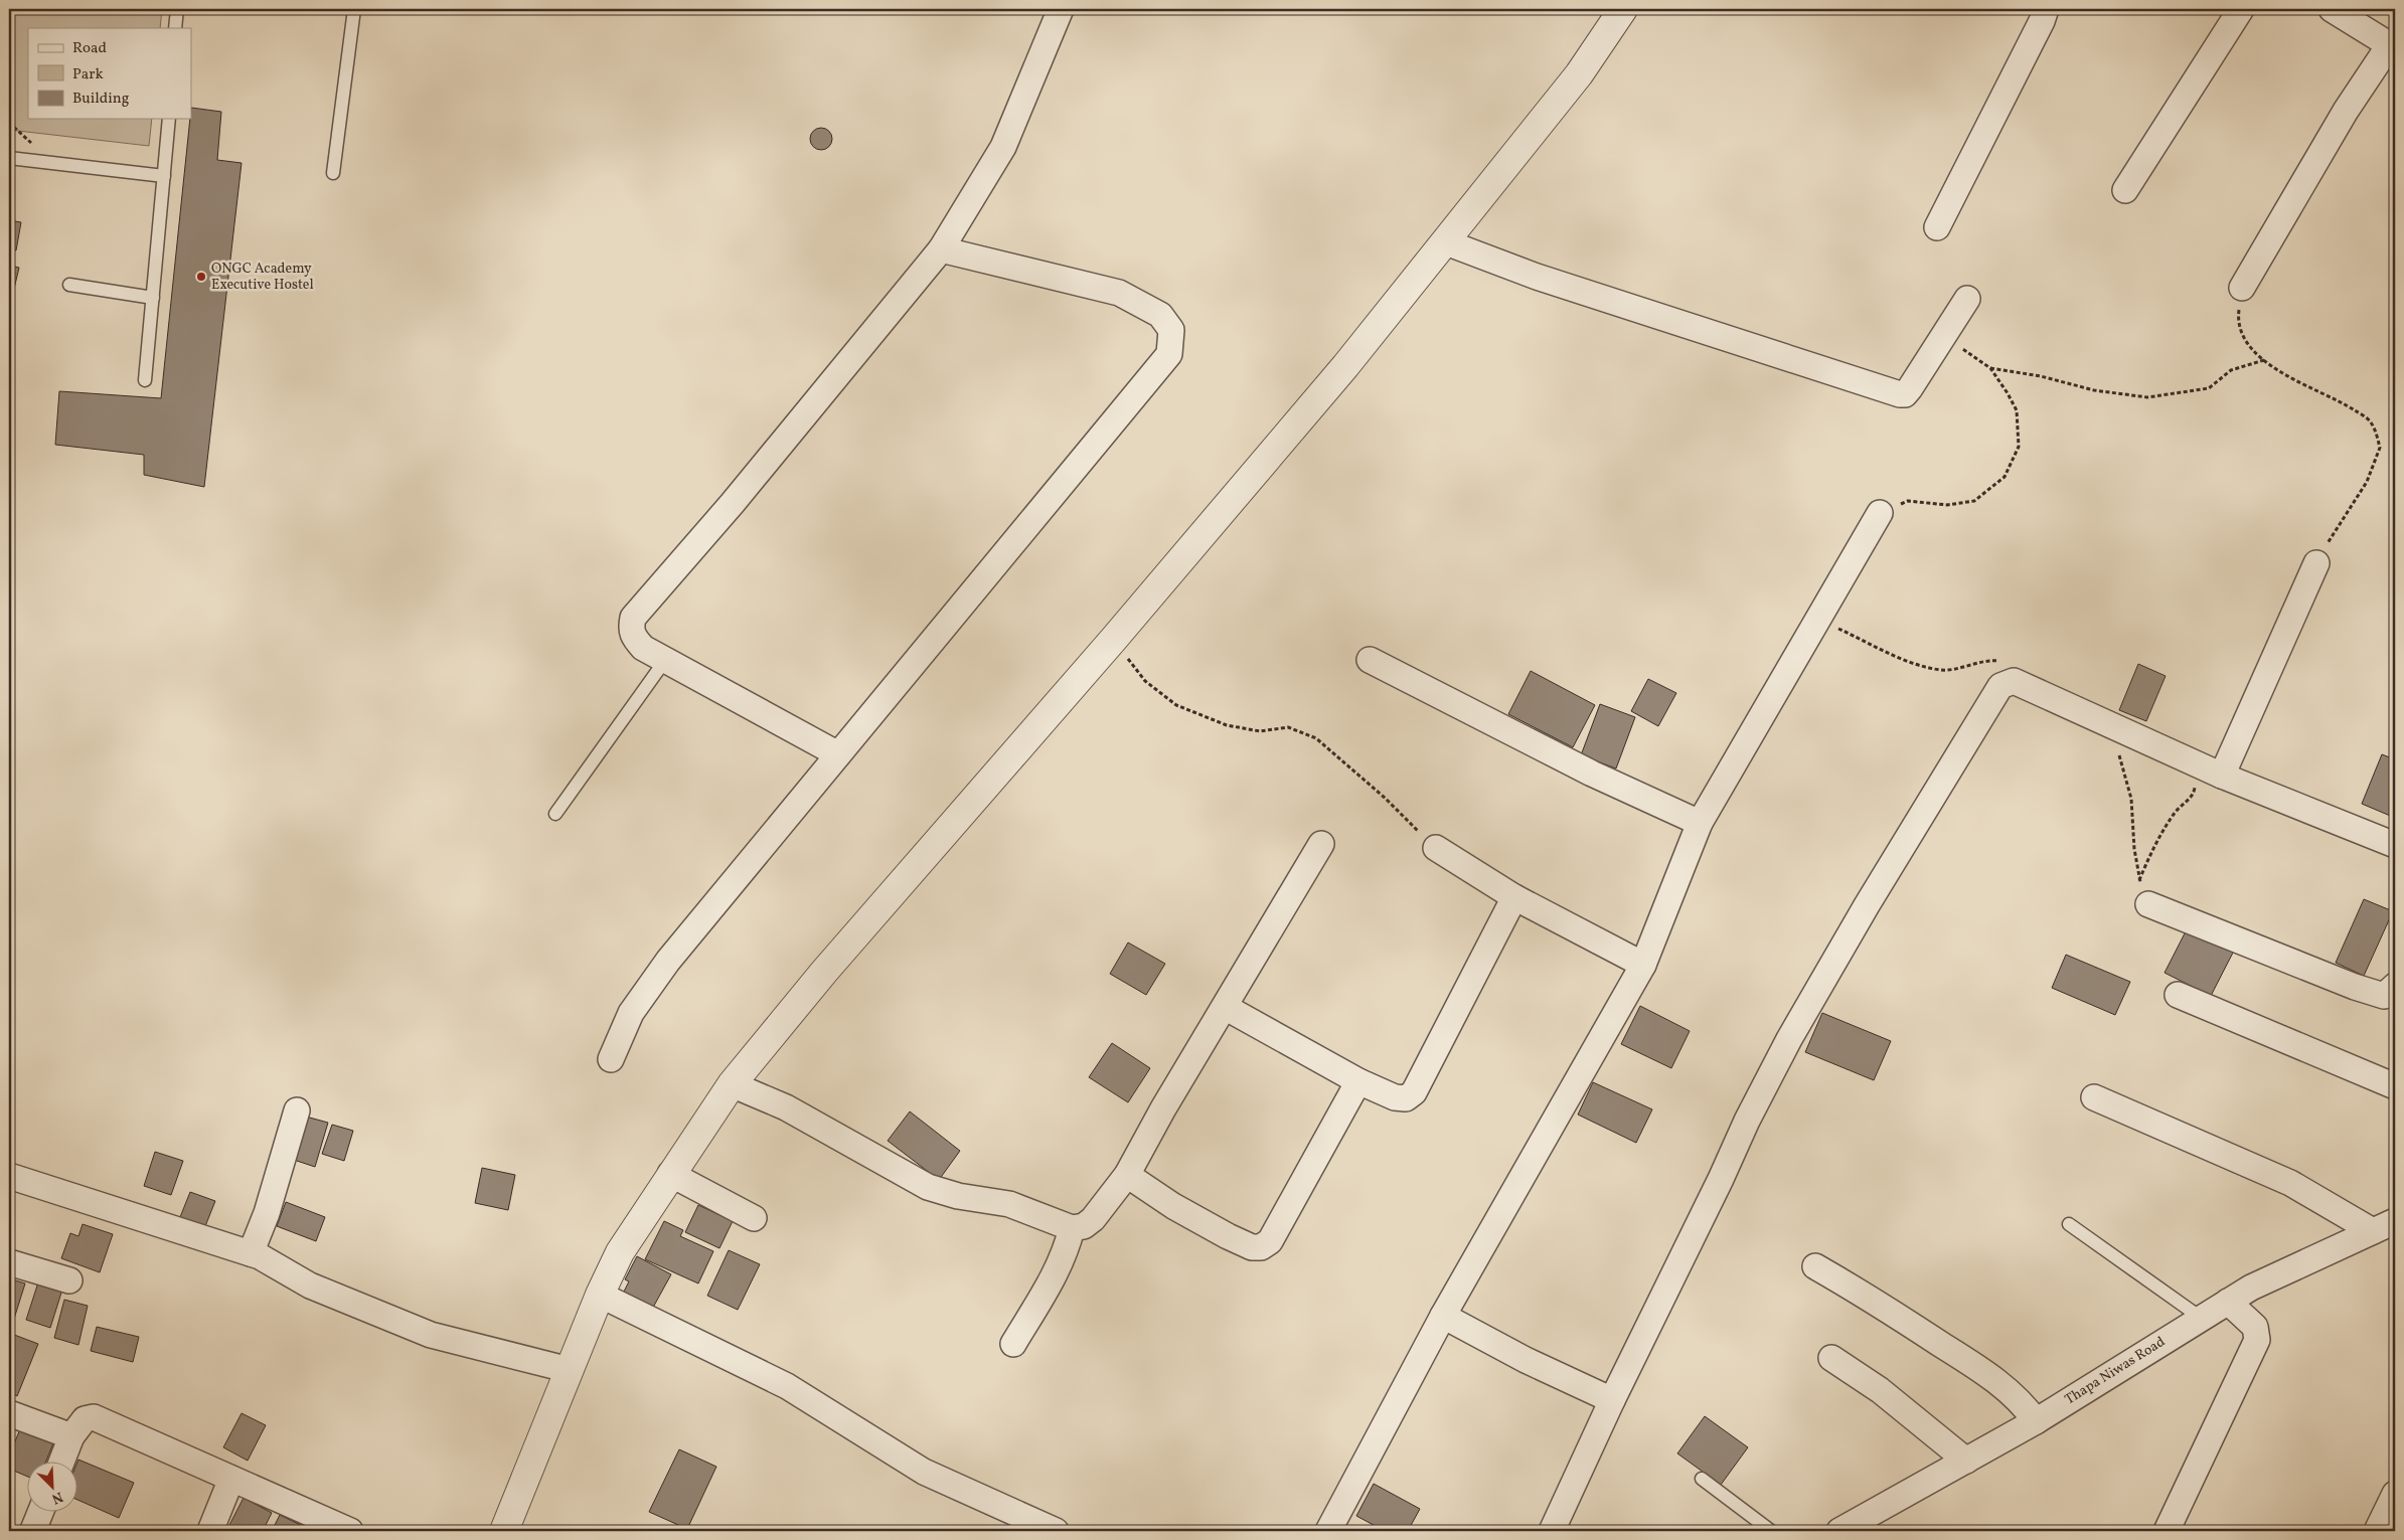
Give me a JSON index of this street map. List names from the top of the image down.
{
  "streets": {
    "street": ["Thapa Niwas Road"]
  },
  "places": ["ONGC Academy Executive Hostel"],
  "legend": ["Road", "Park", "Building"],
  "north": "bottom right"
}
